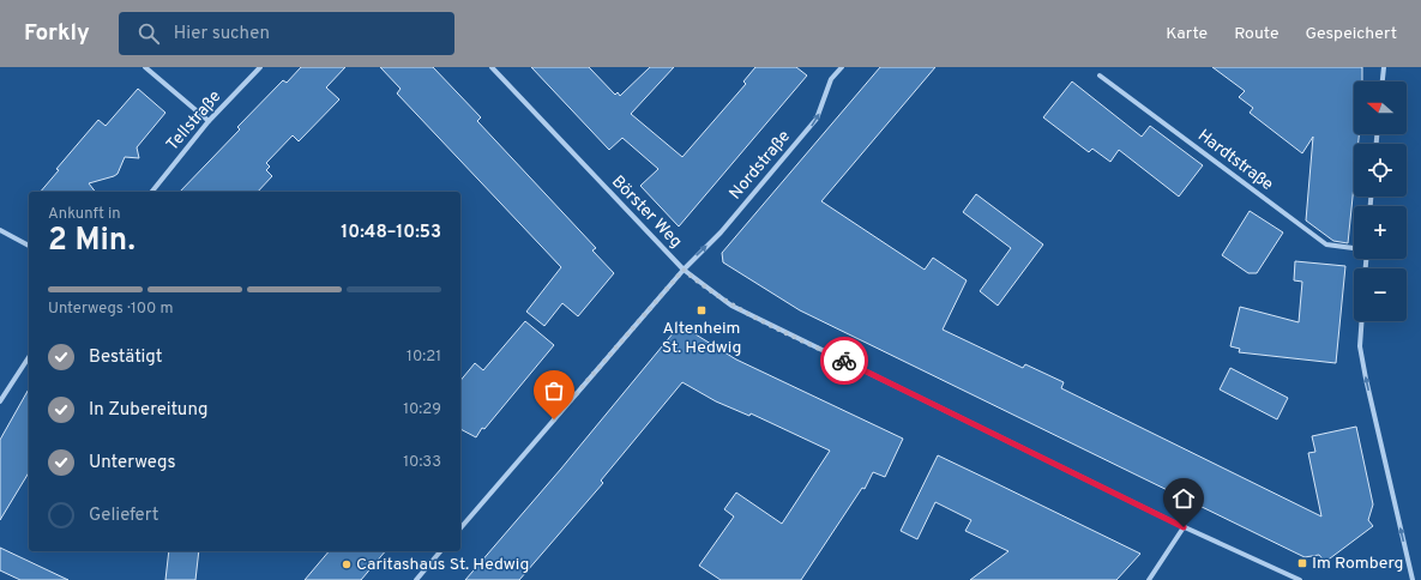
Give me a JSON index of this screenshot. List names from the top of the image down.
{
  "streets": {
    "street": [
      "Tellstraße",
      "Hardtstraße",
      "Nordstraße",
      "Börster Weg"
    ]
  },
  "crossings": [
    ["Nordstraße", "Börster Weg"]
  ],
  "one_way": ["Nordstraße"],
  "places": {
    "transit": ["Altenheim St. Hedwig", "Im Romberg"],
    "other": ["Caritashaus St. Hedwig"]
  },
  "north": "left",
  "page": {
    "header": "Forkly",
    "search": "Hier suchen",
    "nav": ["Karte", "Route", "Gespeichert"],
    "map_buttons": ["+", "−"],
    "heading": ["2 Min.", "Ankunft in", "10:48–10:53"],
    "bar": "Unterwegs · 100 m",
    "list": [
      ["Bestätigt", "10:21"],
      ["In Zubereitung", "10:29"],
      ["Unterwegs", "10:33"],
      "Geliefert"
    ]
  }
}
